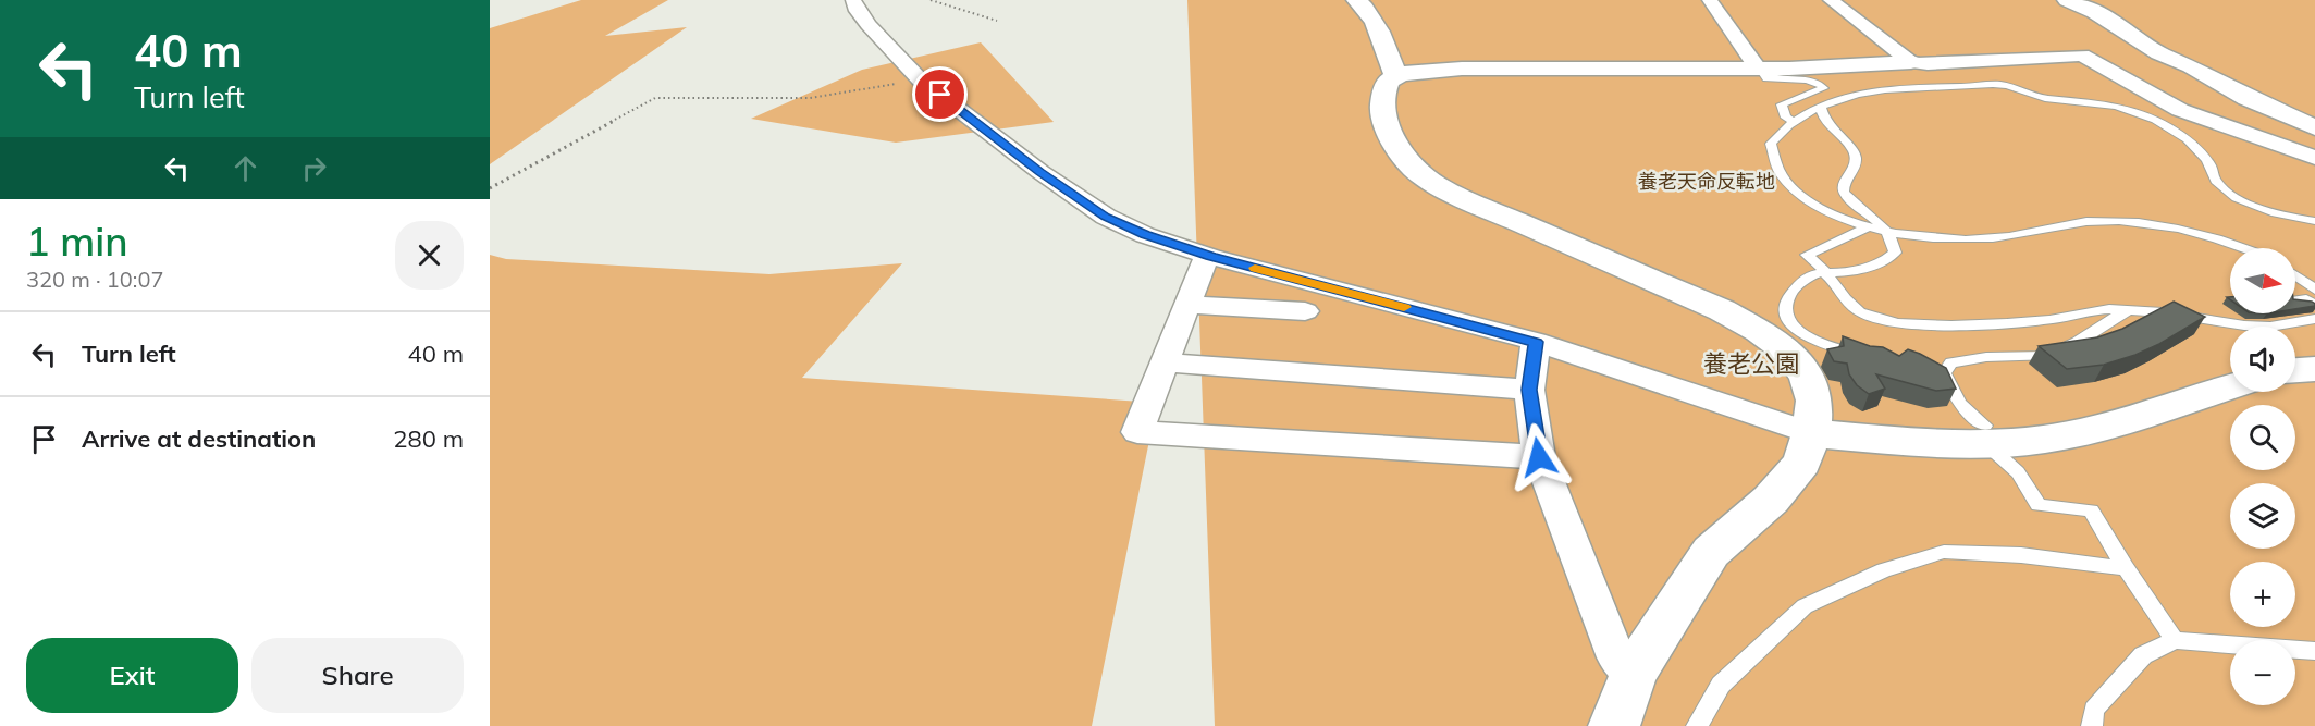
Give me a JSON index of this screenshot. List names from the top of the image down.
{
  "parks": ["養老天命反転地", "養老公園"],
  "north": "right",
  "page": {
    "turn": ["40 m", "Turn left"],
    "heading": ["1 min", "320 m · 10:07"],
    "map_buttons": ["+", "−"],
    "list": [
      {
        "name": "Turn left",
        "value": "40 m"
      },
      {
        "name": "Arrive at destination",
        "value": "280 m"
      }
    ],
    "buttons": ["Exit", "Share"]
  }
}
